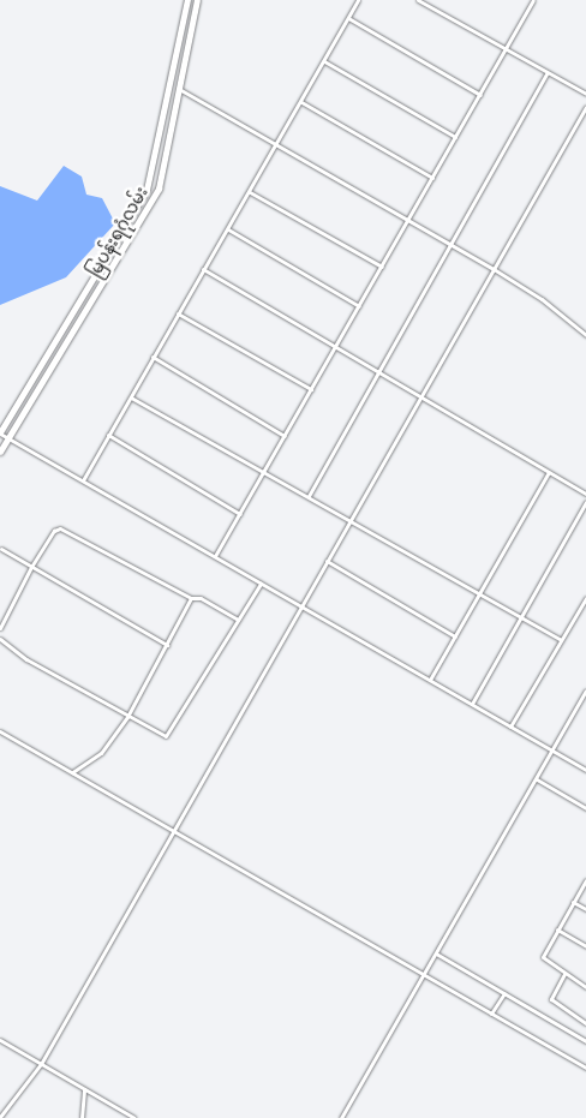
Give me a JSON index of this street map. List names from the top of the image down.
{
  "streets": {
    "main road": ["မြပန်းရဂုံလမ်း"]
  }
}
